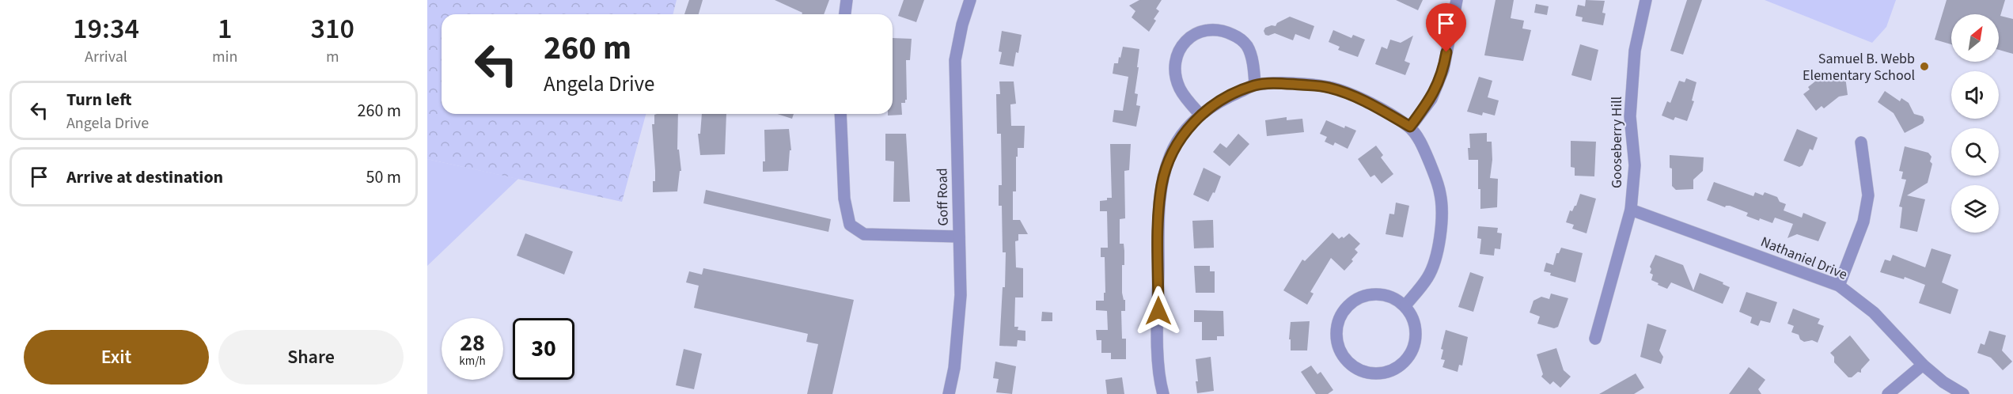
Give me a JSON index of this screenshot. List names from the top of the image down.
{
  "streets": {
    "street": ["Gooseberry Hill", "Goff Road", "Nathaniel Drive"]
  },
  "crossings": [
    ["Gooseberry Hill", "Nathaniel Drive"]
  ],
  "places": ["Samuel B. Webb Elementary School"],
  "north": "top right",
  "page": {
    "eta": [
      "19:34",
      "Arrival",
      "1",
      "min",
      "310",
      "m"
    ],
    "turn": ["260 m", "Angela Drive"],
    "list": [
      {
        "name": "Turn left",
        "note": "Angela Drive",
        "value": "260 m"
      },
      {
        "name": "Arrive at destination",
        "value": "50 m"
      }
    ],
    "speed": "28 km/h",
    "limit": "30",
    "buttons": ["Exit", "Share"]
  }
}
